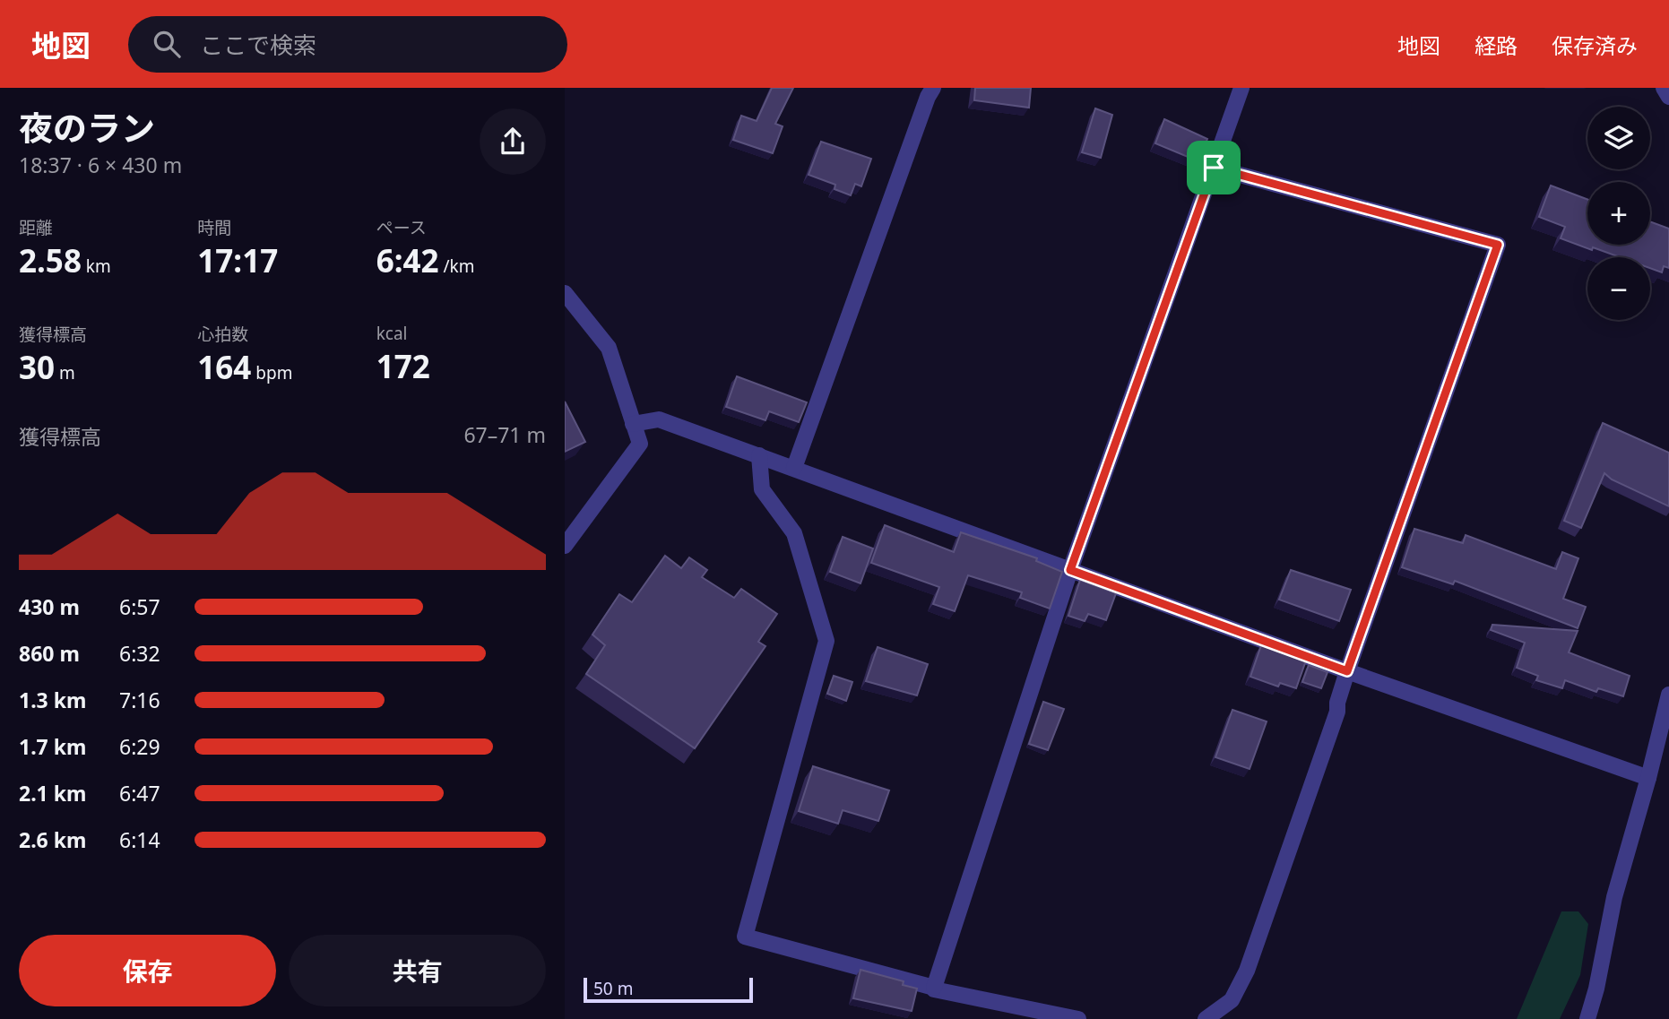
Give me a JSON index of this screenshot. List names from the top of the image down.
{
  "scale_bar": "50 m",
  "page": {
    "header": "地図",
    "search": "ここで検索",
    "nav": ["地図", "経路", "保存済み"],
    "heading": ["夜のラン", "18:37 · 6 × 430 m"],
    "map_buttons": ["+", "−"],
    "stats": [
      ["距離", "2.58 km"],
      ["時間", "17:17"],
      ["ペース", "6:42 /km"],
      ["獲得標高", "30 m"],
      ["心拍数", "164 bpm"],
      ["kcal", "172"]
    ],
    "chart": ["獲得標高", "67–71 m"],
    "list": [
      {
        "name": "430 m",
        "note": "6:57"
      },
      {
        "name": "860 m",
        "note": "6:32"
      },
      {
        "name": "1.3 km",
        "note": "7:16"
      },
      {
        "name": "1.7 km",
        "note": "6:29"
      },
      {
        "name": "2.1 km",
        "note": "6:47"
      },
      {
        "name": "2.6 km",
        "note": "6:14"
      }
    ],
    "buttons": ["保存", "共有"],
    "scale": "50 m"
  }
}
